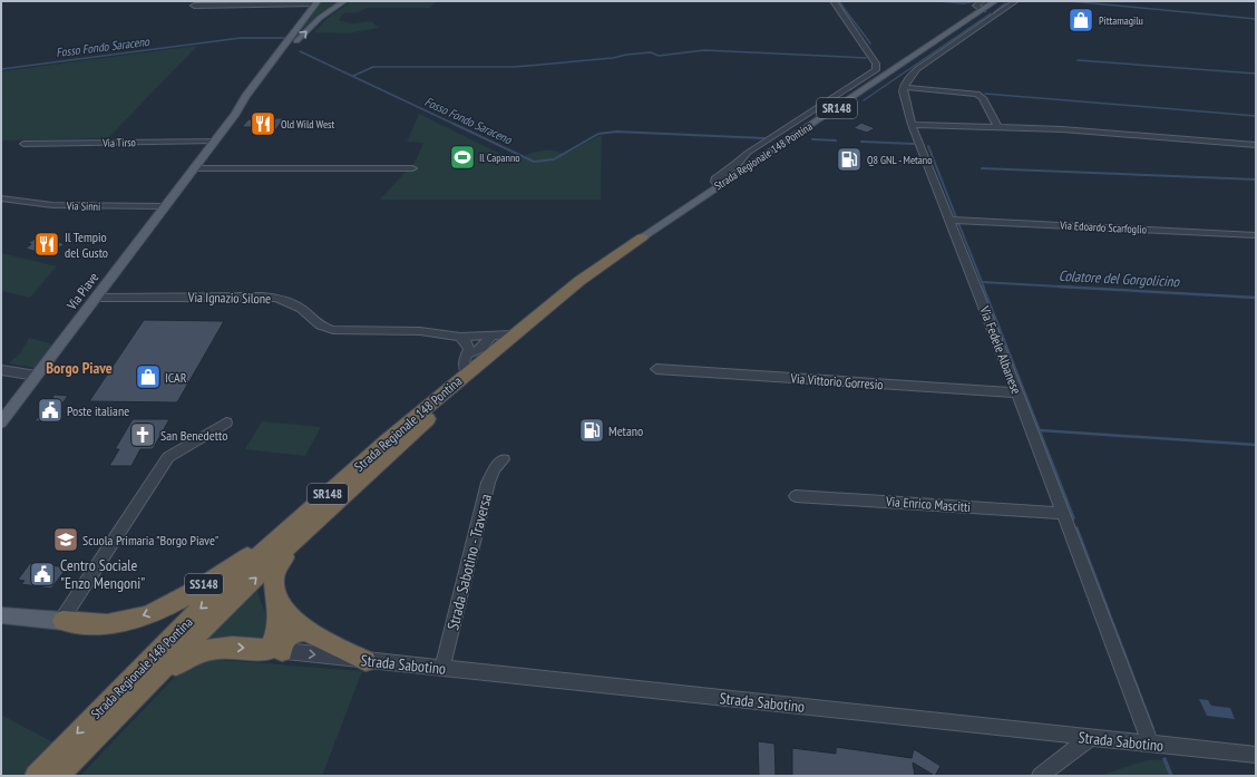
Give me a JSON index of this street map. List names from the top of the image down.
{
  "streets": {
    "highway": ["SR148", "Strada Regionale 148 Pontina", "SS148"],
    "main road": ["Via Piave"],
    "street": [
      "Via Tirso",
      "Via Sinni",
      "Via Edoardo Scarfoglio",
      "Via Ignazio Silone",
      "Via Fedele Albanese",
      "Via Vittorio Gorresio",
      "Via Enrico Mascitti",
      "Strada Sabotino - Traversa",
      "Strada Sabotino"
    ]
  },
  "crossings": [
    ["Via Tirso", "Via Piave"],
    ["Strada Regionale 148 Pontina", "Via Ignazio Silone"],
    ["Strada Regionale 148 Pontina", "SS148"],
    ["Via Sinni", "Via Piave"],
    ["Via Edoardo Scarfoglio", "Via Fedele Albanese"],
    ["Via Piave", "Via Ignazio Silone"],
    ["Via Fedele Albanese", "Via Vittorio Gorresio"],
    ["Via Fedele Albanese", "Via Enrico Mascitti"],
    ["Via Fedele Albanese", "Strada Sabotino"],
    ["Strada Sabotino - Traversa", "Strada Sabotino"]
  ],
  "districts": ["Borgo Piave"],
  "water": ["Fosso Fondo Saraceno", "Colatore del Gorgolicino"],
  "places": {
    "shop": ["Pittamagilu", "ICAR"],
    "restaurant": ["Old Wild West", "Il Tempio del Gusto"],
    "sports": ["Il Capanno"],
    "fuel station": ["Q8 GNL - Metano", "Metano"],
    "public building": ["Poste italiane", "Centro Sociale \"Enzo Mengoni\""],
    "church": ["San Benedetto"],
    "school or university": ["Scuola Primaria \"Borgo Piave\""]
  }
}
